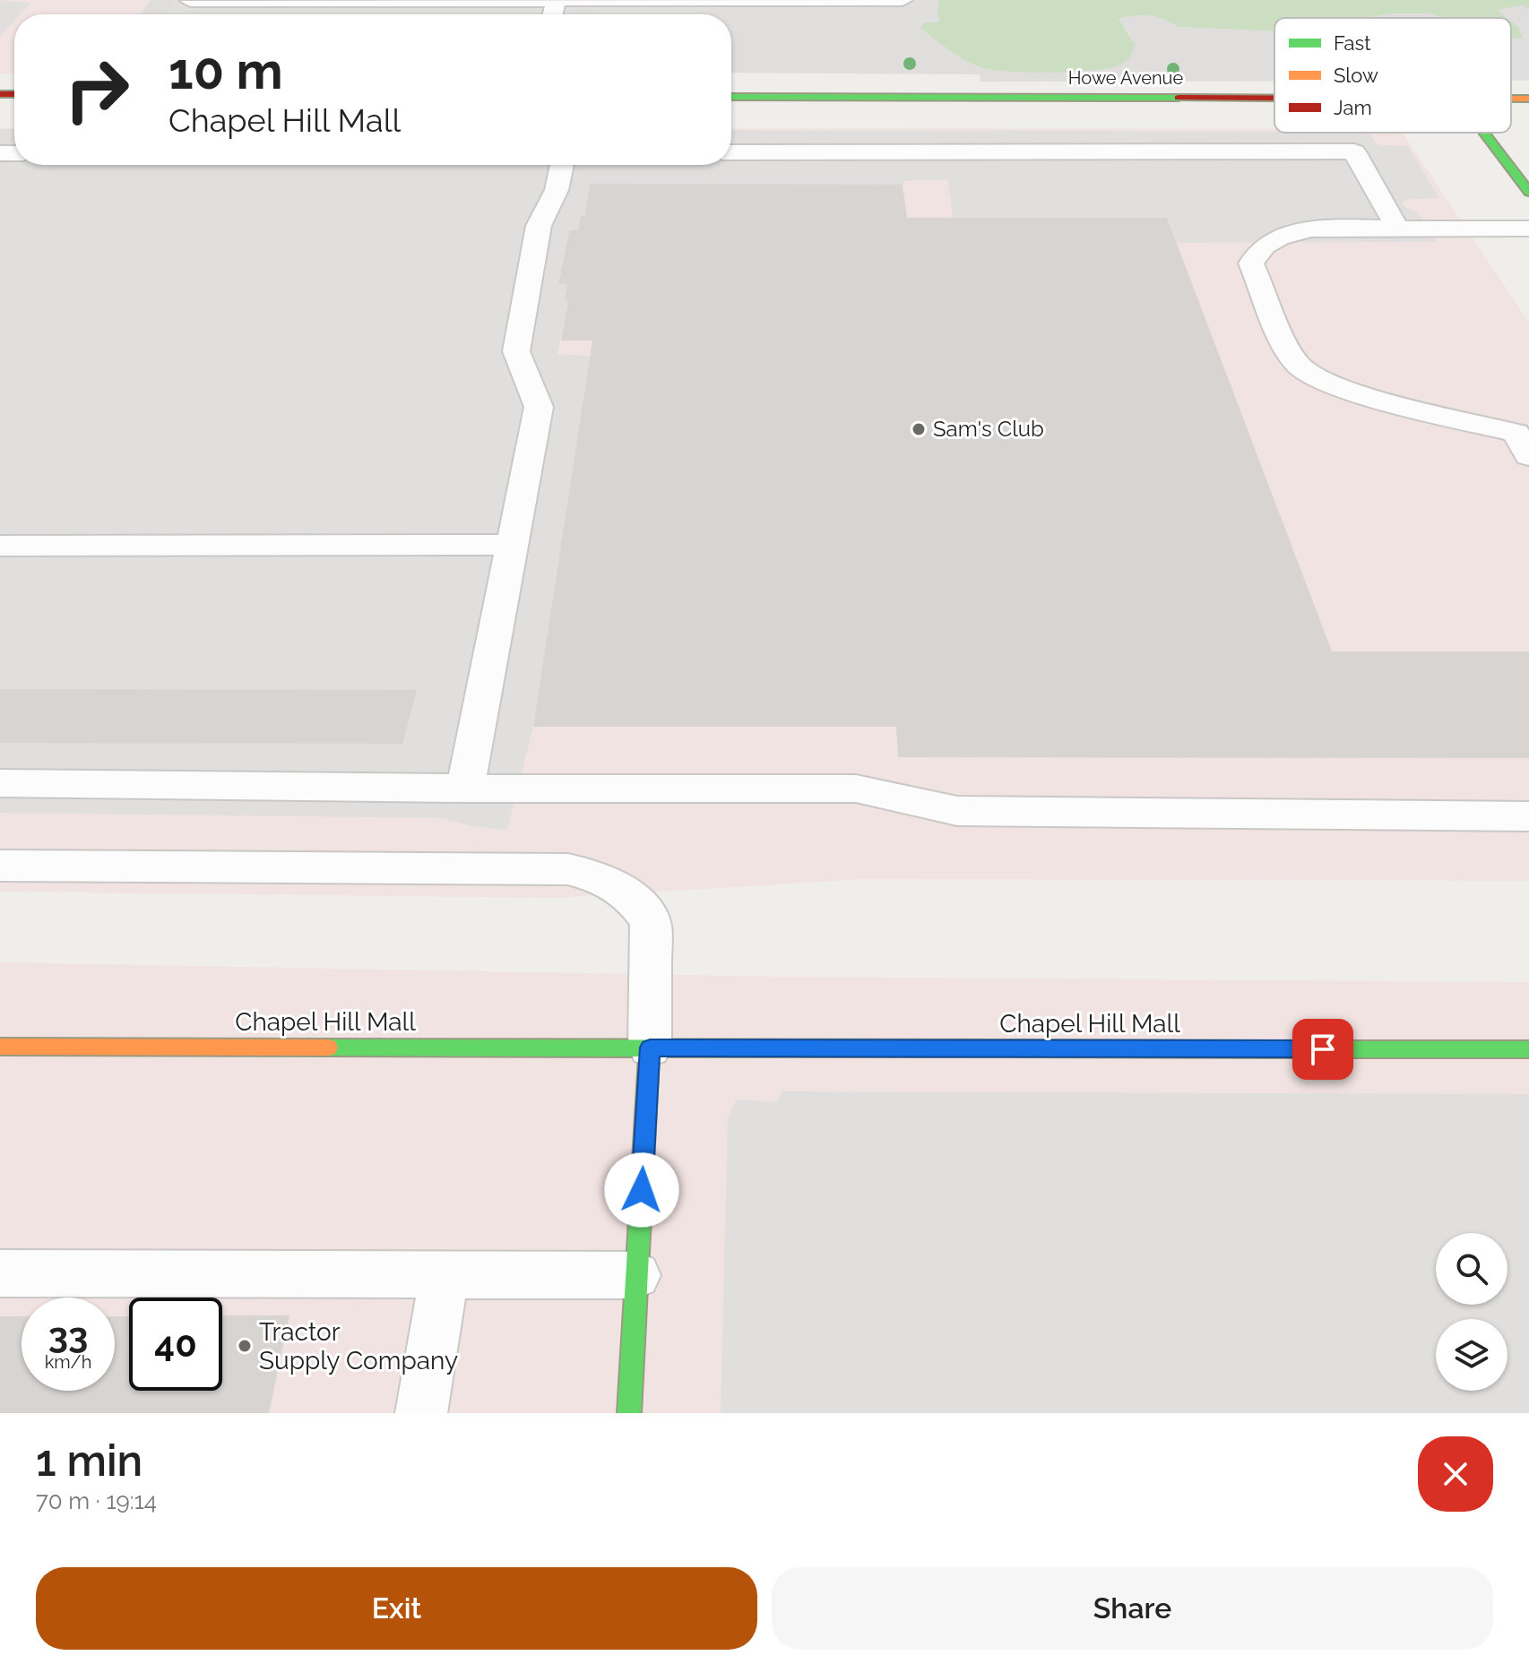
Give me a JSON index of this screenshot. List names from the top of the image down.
{
  "streets": {
    "street": ["Howe Avenue", "Chapel Hill Mall"]
  },
  "places": ["Sam's Club", "Tractor Supply Company"],
  "legend": ["Fast", "Slow", "Jam"],
  "page": {
    "turn": ["10 m", "Chapel Hill Mall"],
    "speed": "33 km/h",
    "limit": "40",
    "heading": ["1 min", "70 m · 19:14"],
    "buttons": ["Exit", "Share"]
  }
}
